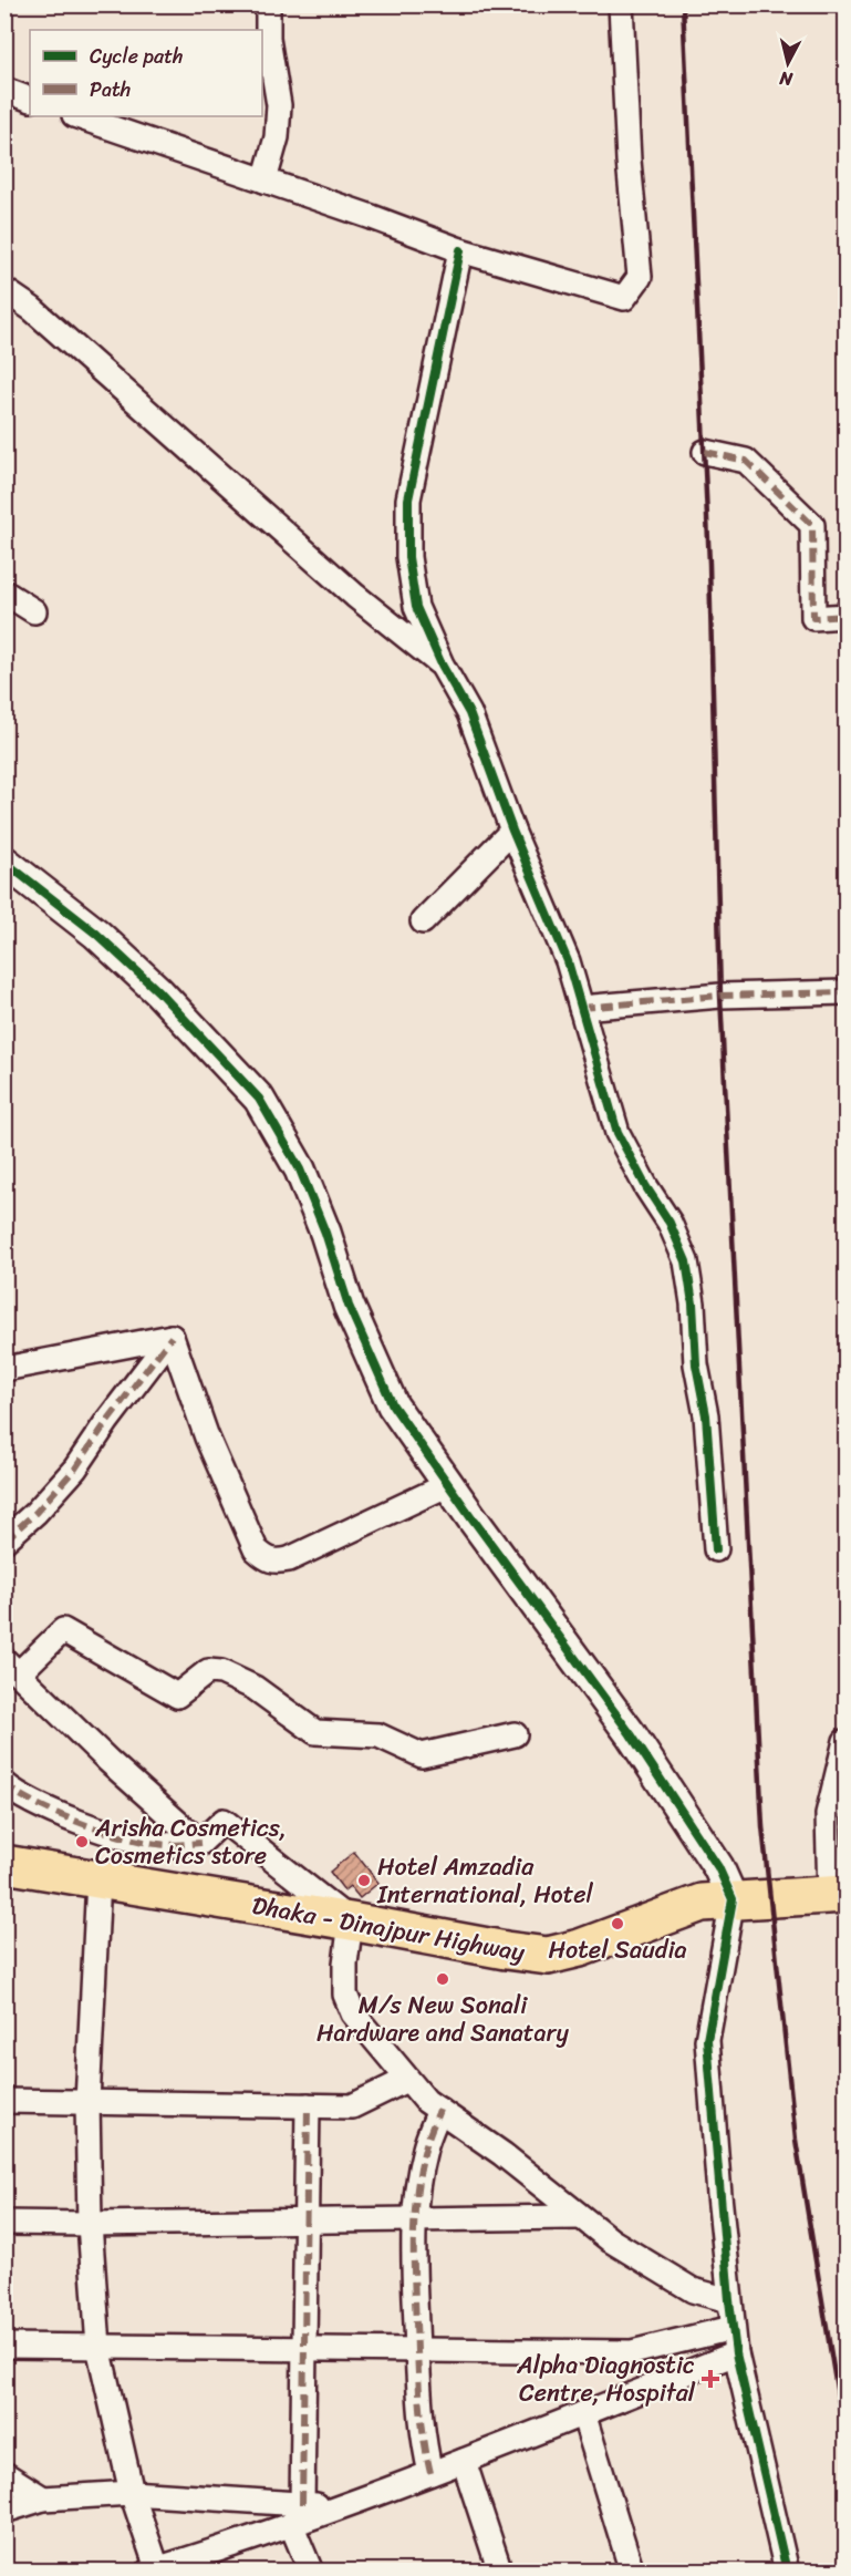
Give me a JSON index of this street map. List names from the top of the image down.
{
  "streets": {
    "highway": ["Dhaka - Dinajpur Highway"]
  },
  "places": {
    "other": [
      "Arisha Cosmetics, Cosmetics store",
      "Hotel Amzadia International, Hotel",
      "Hotel Saudia",
      "M/s New Sonali Hardware and Sanatary"
    ],
    "health": ["Alpha Diagnostic Centre, Hospital"]
  },
  "legend": ["Cycle path", "Path"],
  "north": "bottom"
}
